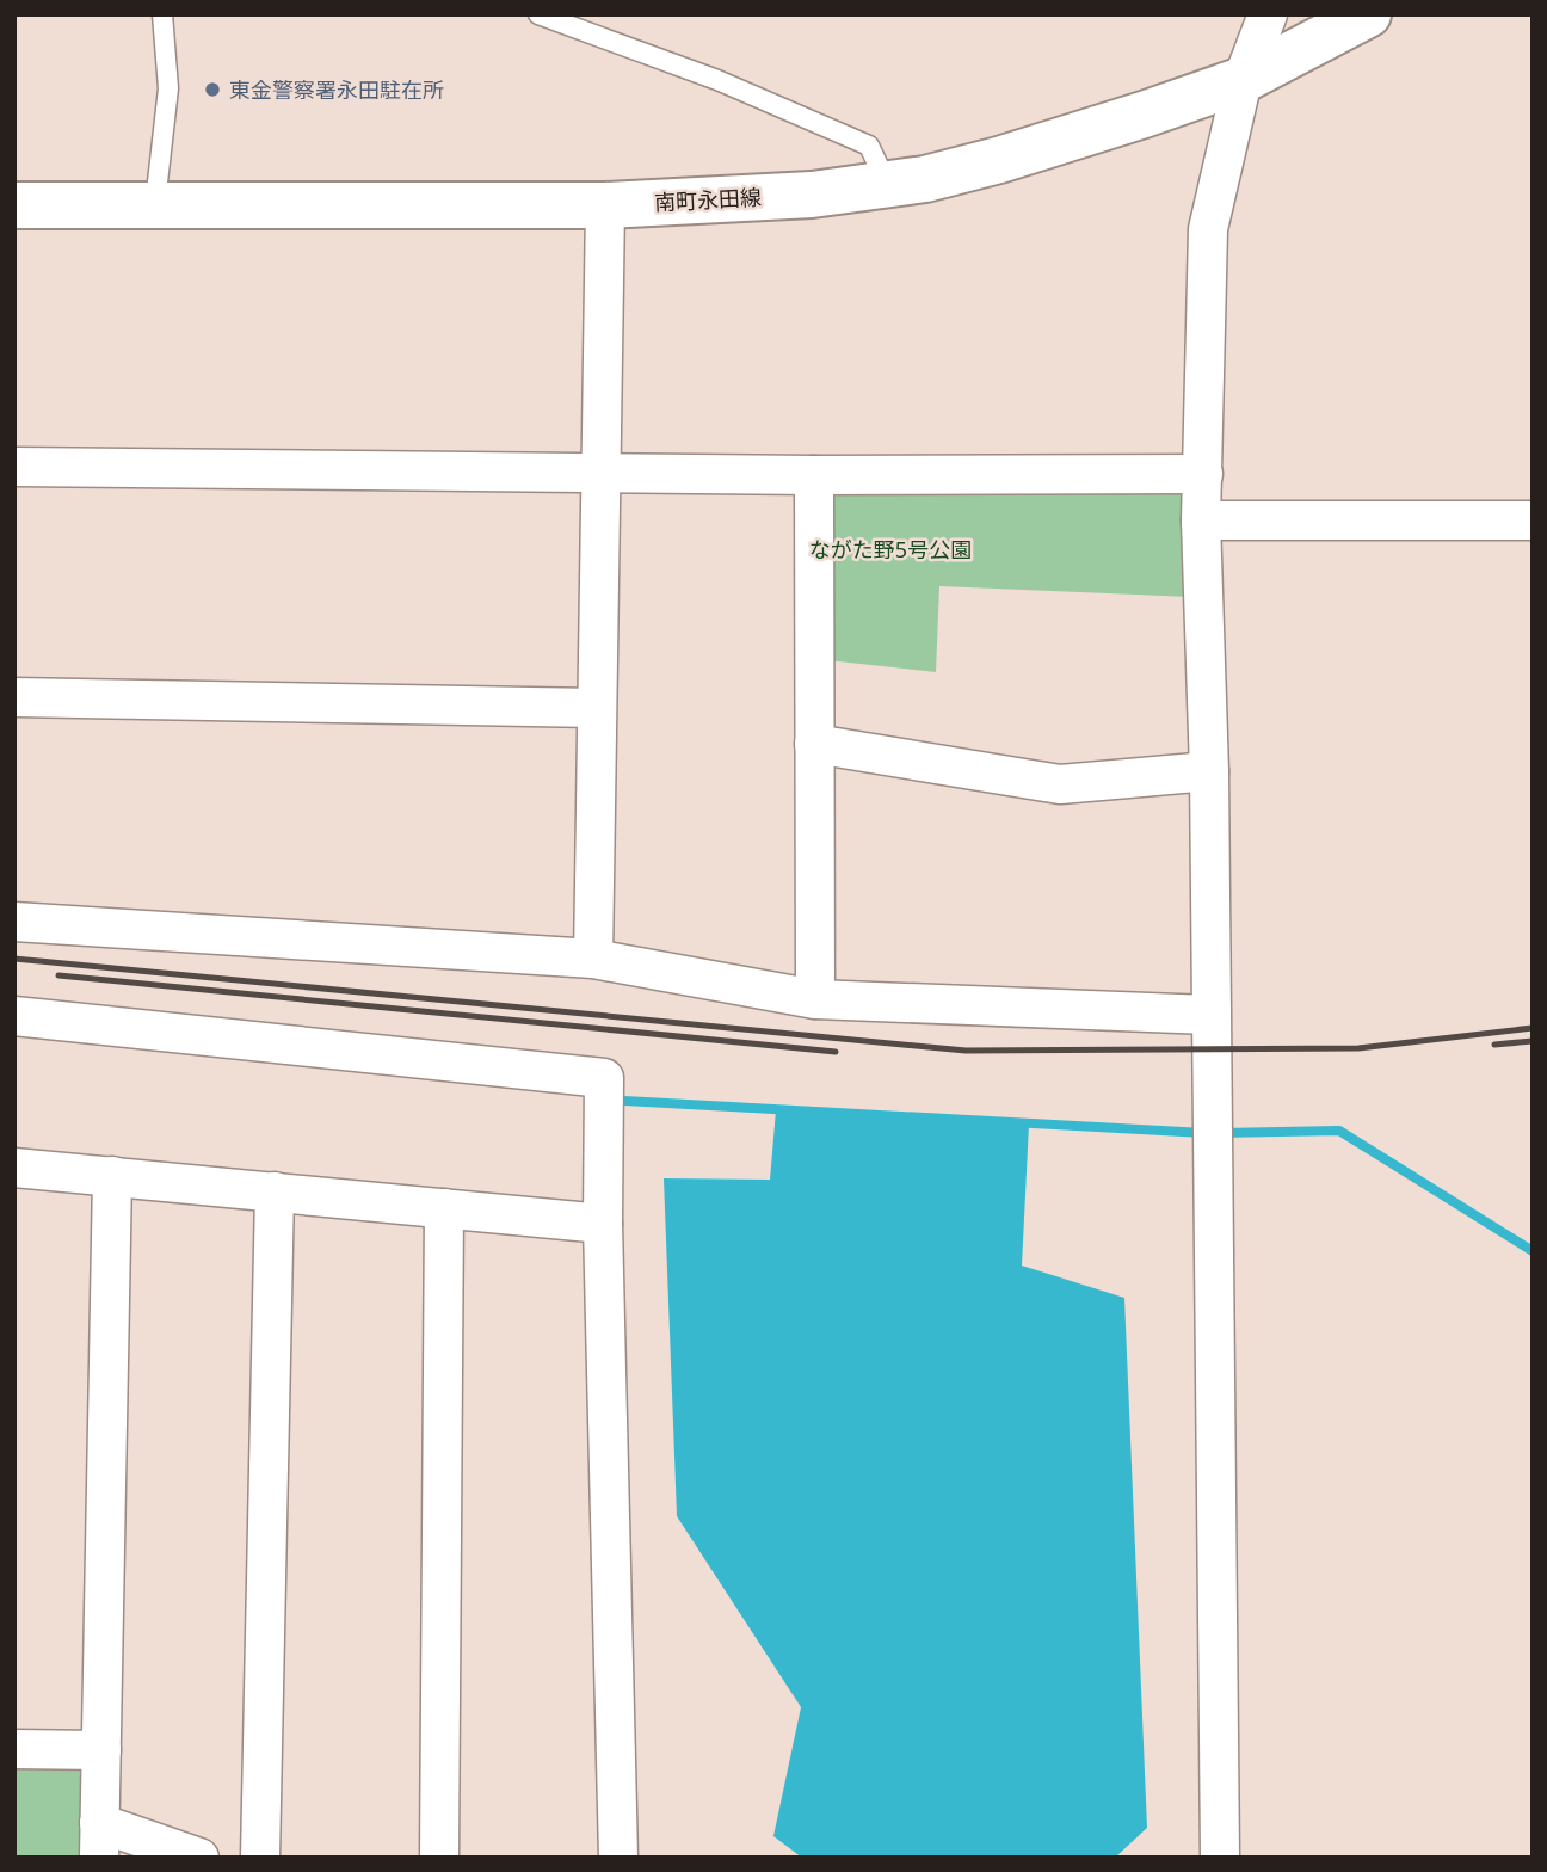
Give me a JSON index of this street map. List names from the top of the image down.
{
  "streets": {
    "street": ["南町永田線"]
  },
  "parks": ["ながた野5号公園"],
  "places": ["東金警察署永田駐在所"]
}
